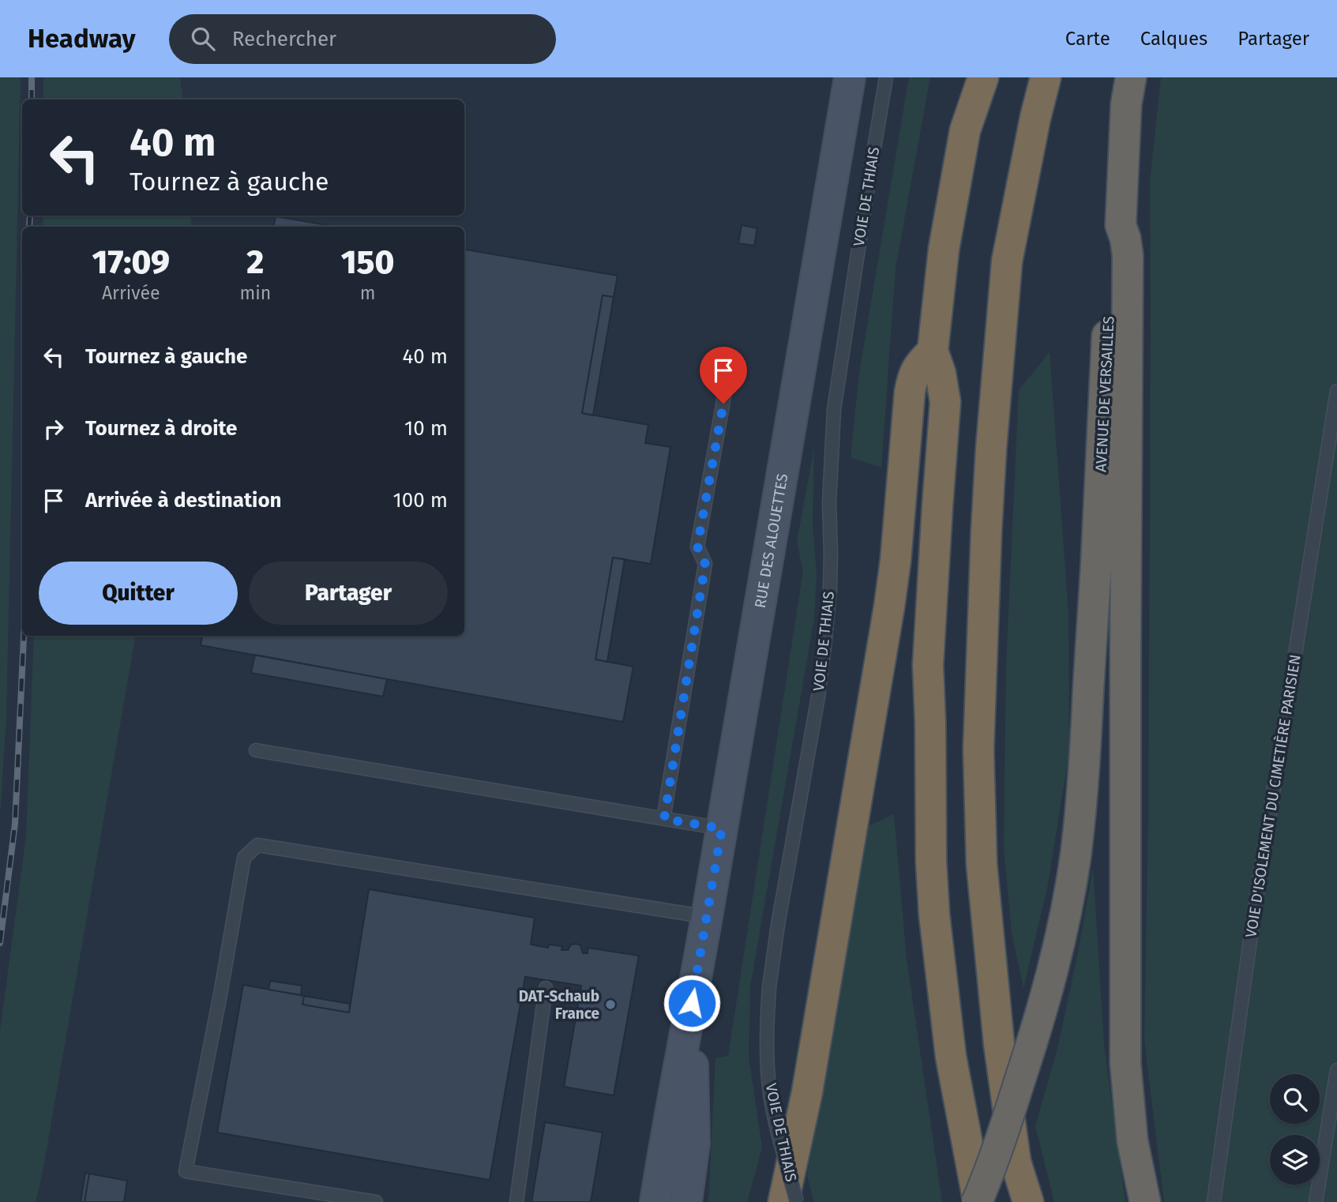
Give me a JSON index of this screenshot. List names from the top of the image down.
{
  "streets": {
    "highway": ["AVENUE DE VERSAILLES"],
    "main road": ["RUE DES ALOUETTES"],
    "lane": ["VOIE DE THIAIS", "VOIE D'ISOLEMENT DU CIMETIÈRE PARISIEN"]
  },
  "places": ["DAT-Schaub France"],
  "page": {
    "header": "Headway",
    "search": "Rechercher",
    "nav": ["Carte", "Calques", "Partager"],
    "turn": ["40 m", "Tournez à gauche"],
    "eta": [
      "17:09",
      "Arrivée",
      "2",
      "min",
      "150",
      "m"
    ],
    "list": [
      {
        "name": "Tournez à gauche",
        "value": "40 m"
      },
      {
        "name": "Tournez à droite",
        "value": "10 m"
      },
      {
        "name": "Arrivée à destination",
        "value": "100 m"
      }
    ],
    "buttons": ["Quitter", "Partager"]
  }
}
